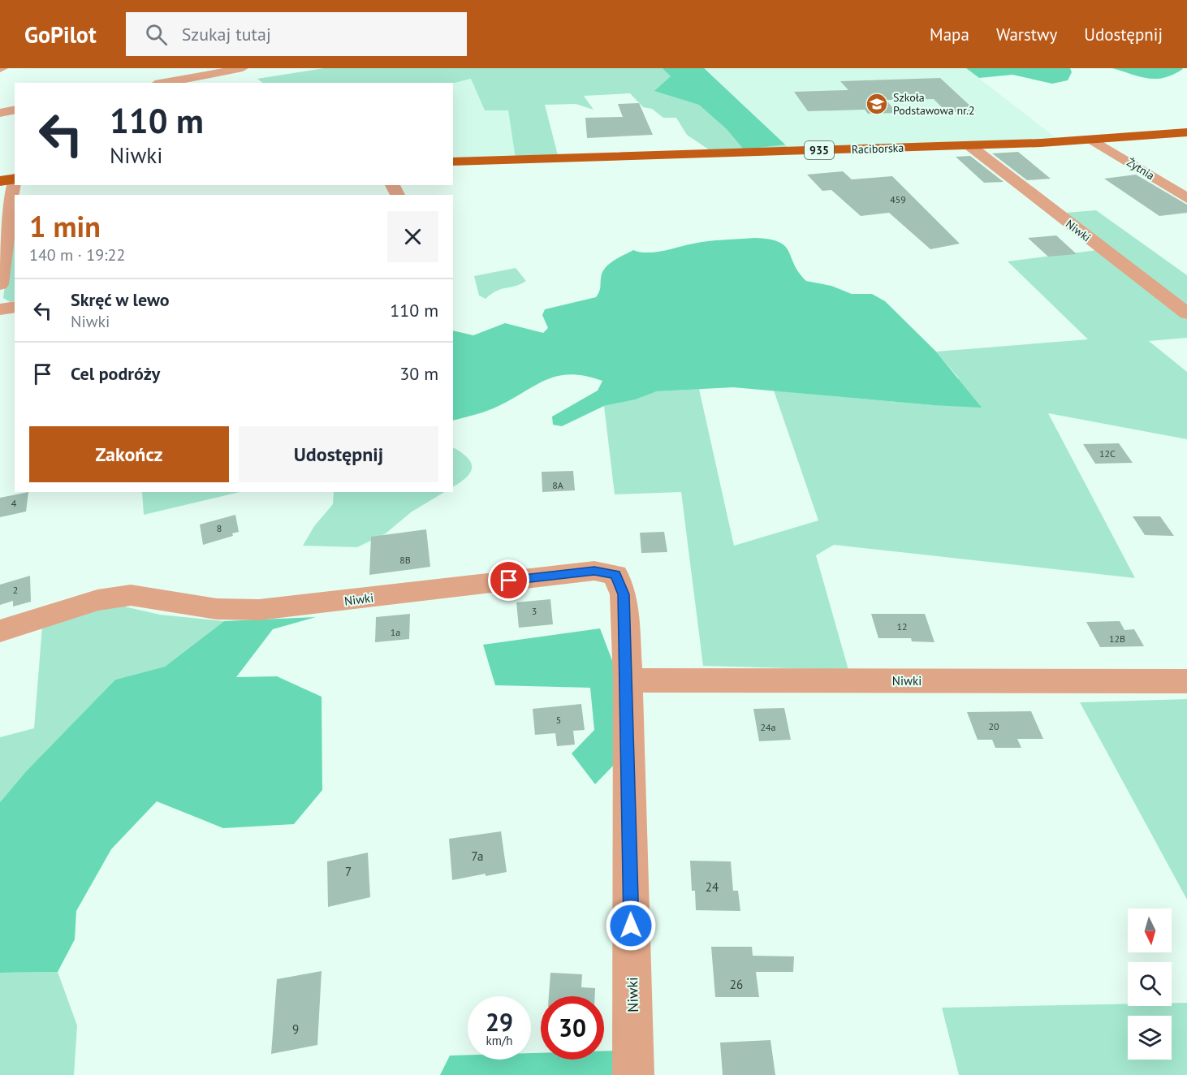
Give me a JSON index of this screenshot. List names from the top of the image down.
{
  "streets": {
    "main road": ["Raciborska", "935"],
    "street": ["Żytnia", "Niwki"]
  },
  "crossings": [
    ["Raciborska", "Żytnia"],
    ["Raciborska", "Niwki"]
  ],
  "places": {
    "school or university": ["Szkoła Podstawowa nr.2"]
  },
  "house_numbers": [
    "459",
    "12C",
    "8A",
    "4",
    "8",
    "8B",
    "2",
    "3",
    "12",
    "1a",
    "12B",
    "5",
    "20",
    "24a",
    "7a",
    "7",
    "24",
    "26",
    "9"
  ],
  "north": "bottom",
  "page": {
    "header": "GoPilot",
    "search": "Szukaj tutaj",
    "nav": ["Mapa", "Warstwy", "Udostępnij"],
    "turn": ["110 m", "Niwki"],
    "heading": ["1 min", "140 m · 19:22"],
    "list": [
      {
        "name": "Skręć w lewo",
        "note": "Niwki",
        "value": "110 m"
      },
      {
        "name": "Cel podróży",
        "value": "30 m"
      }
    ],
    "buttons": ["Zakończ", "Udostępnij"],
    "speed": "29 km/h",
    "limit": "30"
  }
}
